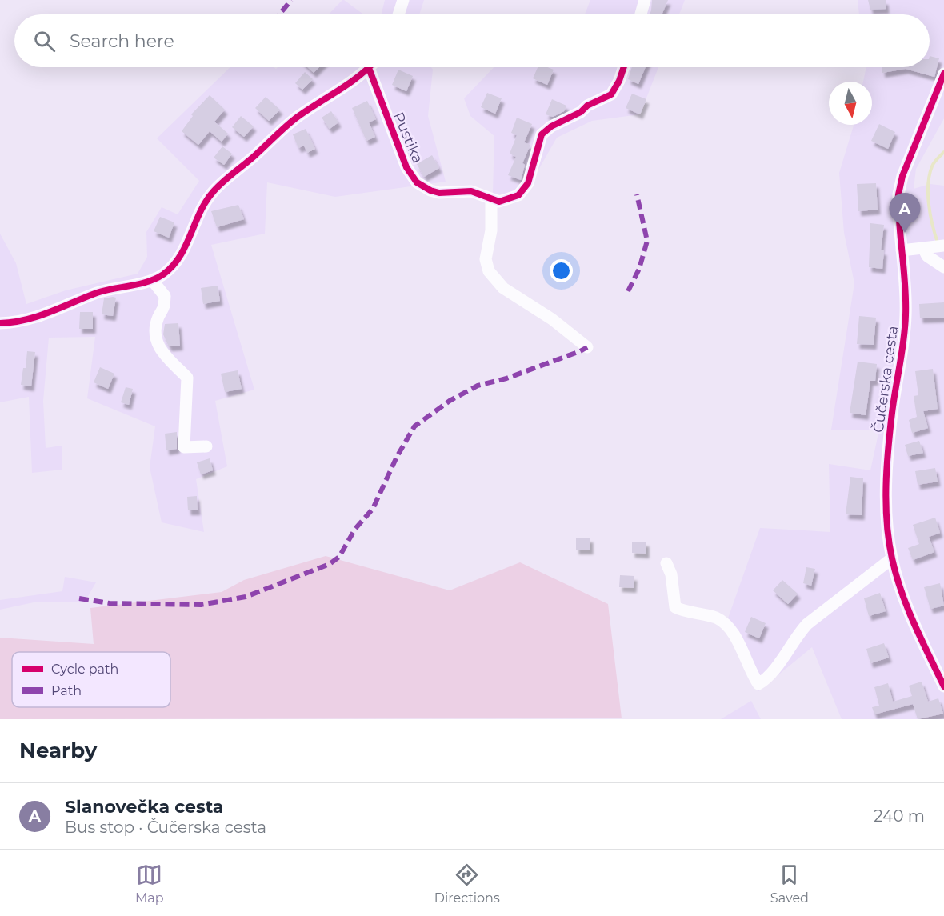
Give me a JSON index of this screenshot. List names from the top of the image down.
{
  "streets": {
    "street": ["Pustika", "Čučerska cesta"]
  },
  "legend": ["Cycle path", "Path"],
  "north": "bottom",
  "page": {
    "search": "Search here",
    "pins": "A",
    "heading": "Nearby",
    "list": [
      {
        "mark": "A",
        "name": "Slanovečka cesta",
        "note": "Bus stop · Čučerska cesta",
        "value": "240 m"
      }
    ],
    "nav": ["Map", "Directions", "Saved"]
  }
}
